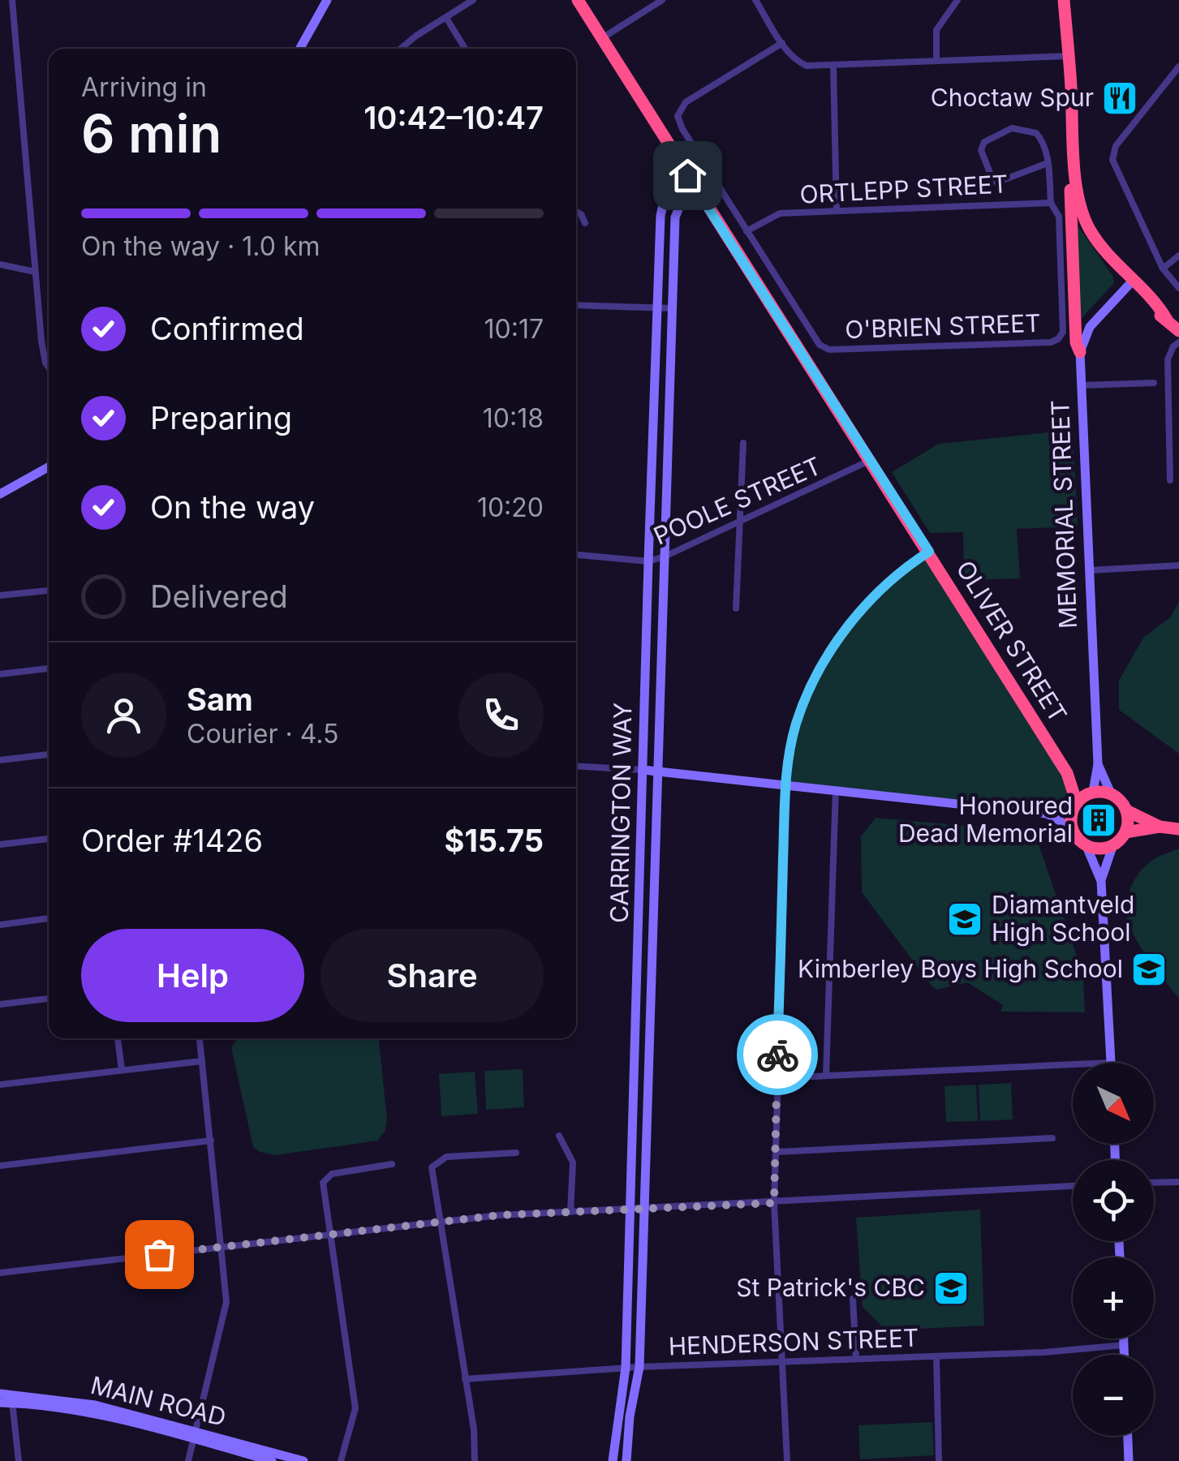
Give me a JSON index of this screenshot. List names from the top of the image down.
{
  "streets": {
    "highway": ["OLIVER STREET"],
    "street": [
      "ORTLEPP STREET",
      "O'BRIEN STREET",
      "POOLE STREET",
      "MEMORIAL STREET",
      "CARRINGTON WAY",
      "HENDERSON STREET",
      "MAIN ROAD"
    ]
  },
  "crossings": [
    ["ORTLEPP STREET", "O'BRIEN STREET"],
    ["POOLE STREET", "OLIVER STREET"],
    ["POOLE STREET", "CARRINGTON WAY"],
    ["MEMORIAL STREET", "OLIVER STREET"],
    ["OLIVER STREET", "CARRINGTON WAY"],
    ["CARRINGTON WAY", "HENDERSON STREET"]
  ],
  "places": {
    "restaurant": ["Choctaw Spur"],
    "building": ["Honoured Dead Memorial"],
    "school or university": ["Diamantveld High School", "Kimberley Boys High School", "St Patrick's CBC"]
  },
  "north": "bottom right",
  "page": {
    "heading": ["6 min", "Arriving in", "10:42–10:47"],
    "panel": [
      "Sam",
      "Courier · 4.5",
      "Order #1426",
      "$15.75"
    ],
    "bar": "On the way · 1.0 km",
    "list": [
      ["Confirmed", "10:17"],
      ["Preparing", "10:18"],
      ["On the way", "10:20"],
      "Delivered"
    ],
    "buttons": ["Help", "Share"],
    "map_buttons": ["+", "−"]
  }
}
